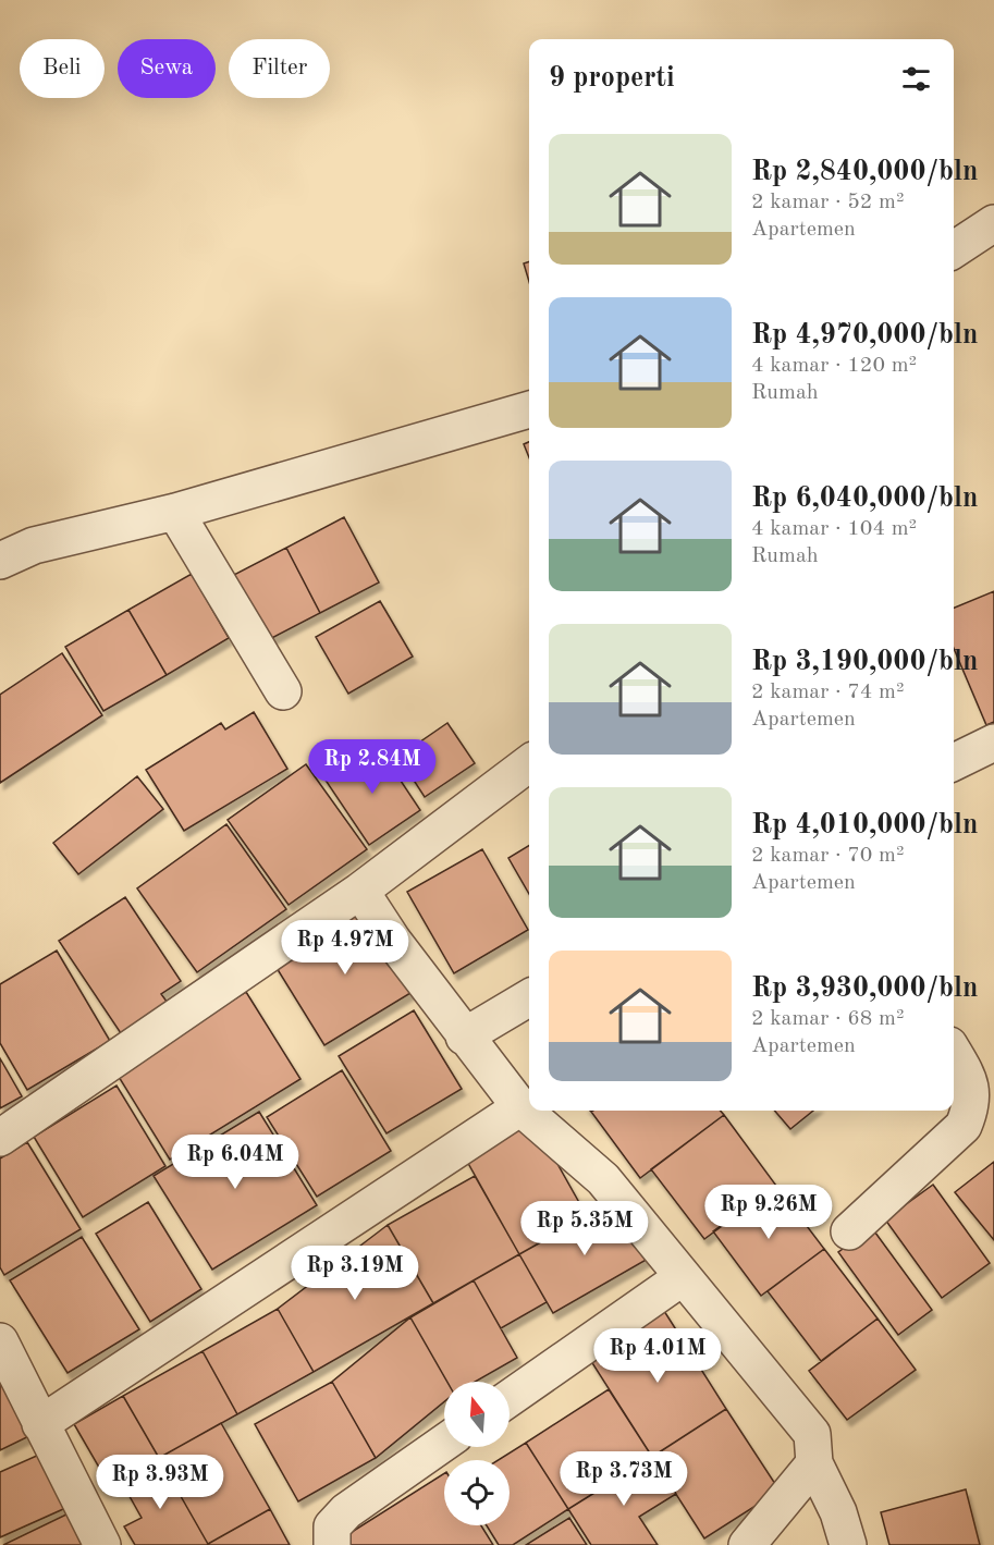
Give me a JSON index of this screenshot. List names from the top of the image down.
{
  "north": "top",
  "page": {
    "chip": ["Beli", "Sewa", "Filter"],
    "heading": "9 properti",
    "list": [
      {
        "name": "Rp 2,840,000/bln",
        "note": "2 kamar · 52 m² · Apartemen"
      },
      {
        "name": "Rp 4,970,000/bln",
        "note": "4 kamar · 120 m² · Rumah"
      },
      {
        "name": "Rp 6,040,000/bln",
        "note": "4 kamar · 104 m² · Rumah"
      },
      {
        "name": "Rp 3,190,000/bln",
        "note": "2 kamar · 74 m² · Apartemen"
      },
      {
        "name": "Rp 4,010,000/bln",
        "note": "2 kamar · 70 m² · Apartemen"
      },
      {
        "name": "Rp 3,930,000/bln",
        "note": "2 kamar · 68 m² · Apartemen"
      }
    ],
    "price": [
      "Rp 2.84M",
      "Rp 4.97M",
      "Rp 6.04M",
      "Rp 9.26M",
      "Rp 5.35M",
      "Rp 3.19M",
      "Rp 4.01M",
      "Rp 3.73M",
      "Rp 3.93M"
    ]
  }
}
